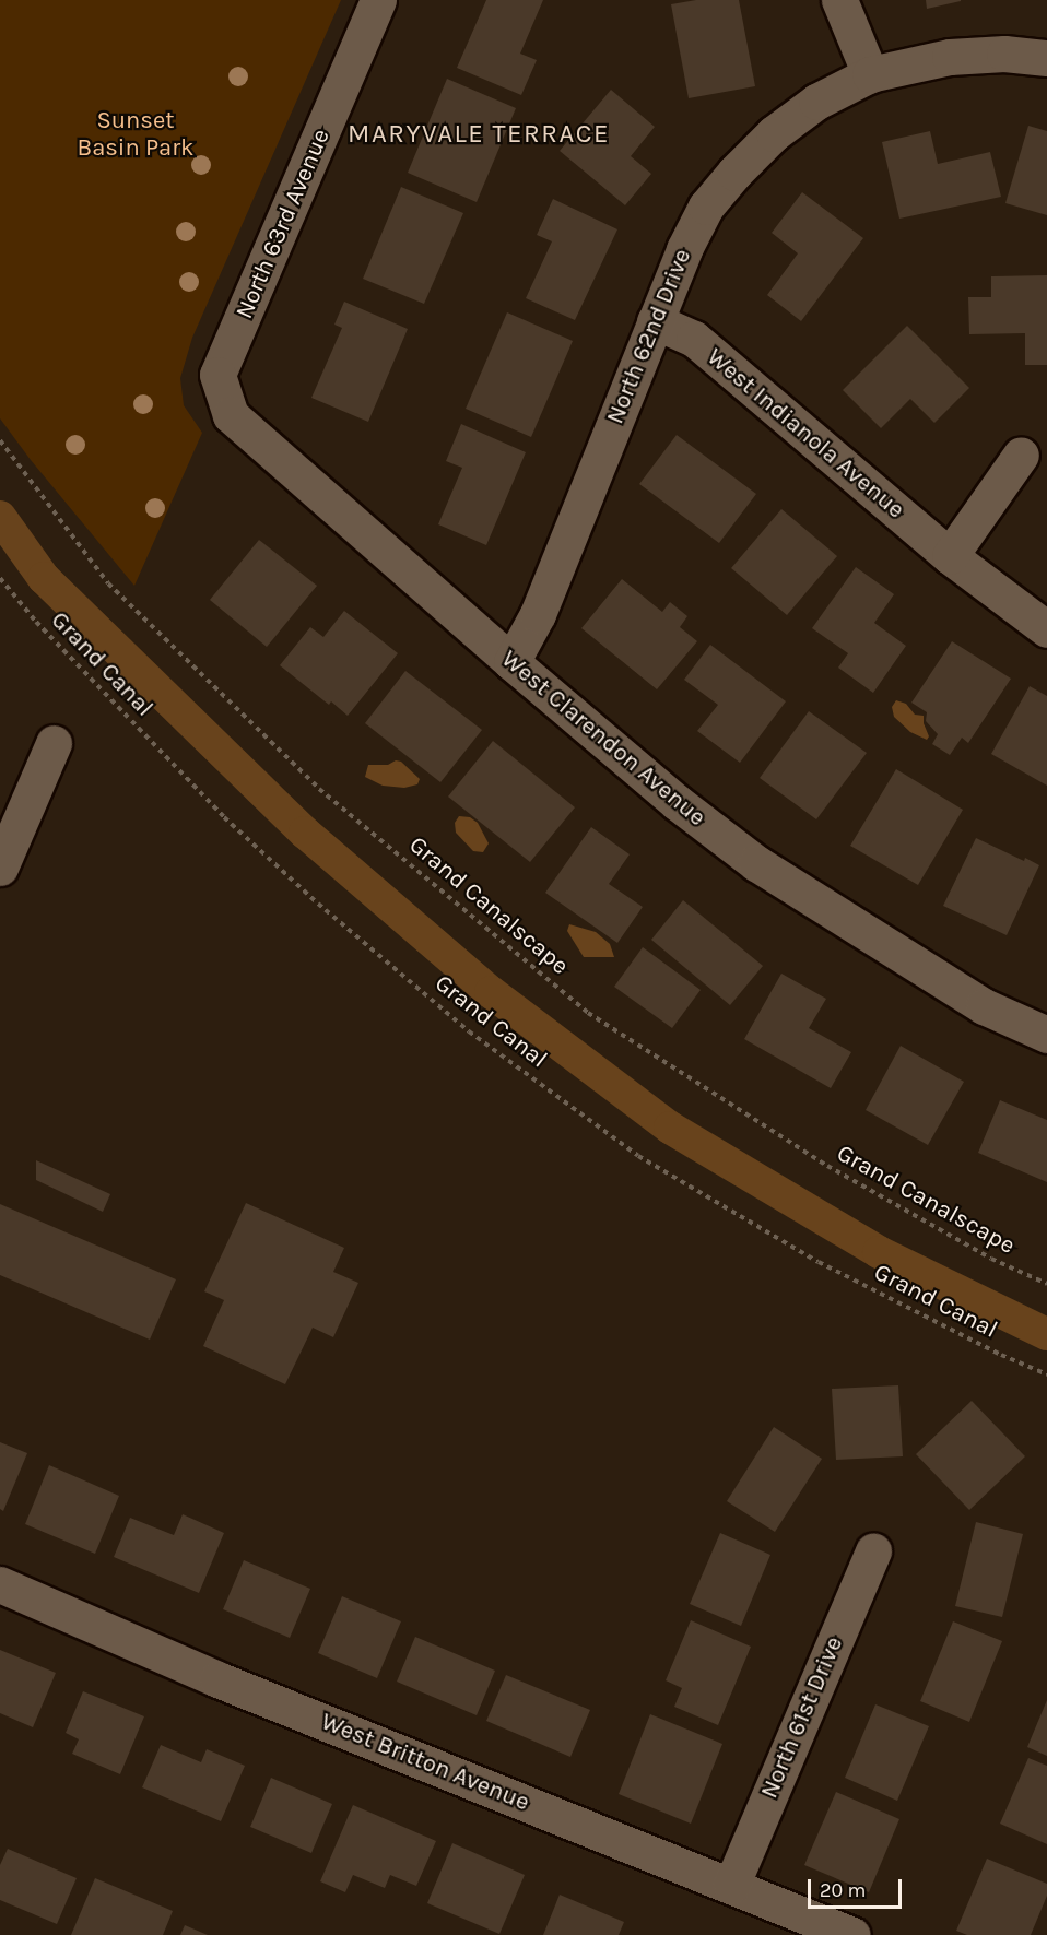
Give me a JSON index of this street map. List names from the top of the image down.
{
  "streets": {
    "street": [
      "North 63rd Avenue",
      "North 62nd Drive",
      "West Indianola Avenue",
      "West Clarendon Avenue",
      "North 61st Drive",
      "West Britton Avenue"
    ],
    "path": ["Grand Canal", "Grand Canalscape"]
  },
  "crossings": [
    ["North 63rd Avenue", "West Clarendon Avenue"],
    ["North 62nd Drive", "West Indianola Avenue"],
    ["North 62nd Drive", "West Clarendon Avenue"],
    ["North 61st Drive", "West Britton Avenue"]
  ],
  "districts": ["MARYVALE TERRACE"],
  "parks": ["Sunset Basin Park"],
  "scale_bar": "20 m"
}
